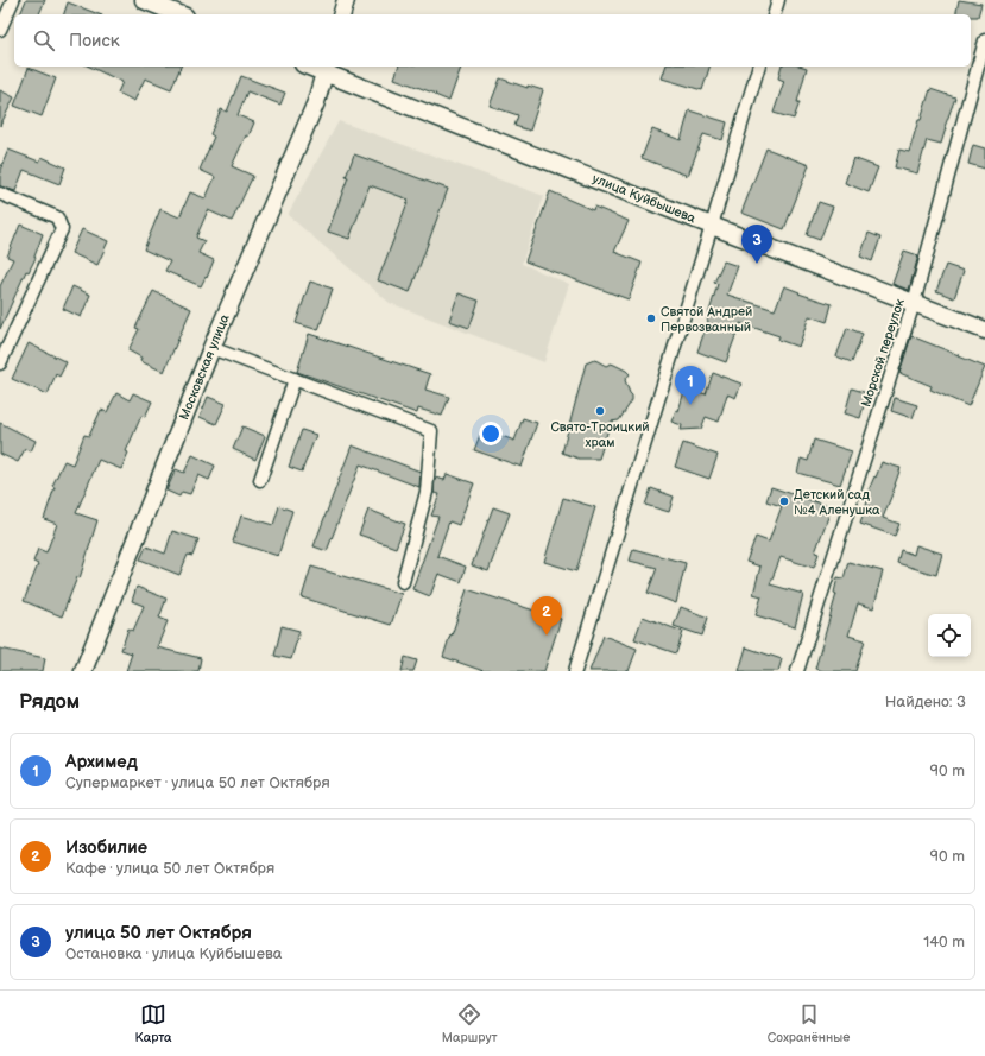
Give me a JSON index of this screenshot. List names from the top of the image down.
{
  "streets": {
    "main road": ["улица Куйбышева", "Московская улица"],
    "street": ["Морской переулок"]
  },
  "crossings": [
    ["улица Куйбышева", "Морской переулок"],
    ["улица Куйбышева", "Московская улица"]
  ],
  "places": ["Святой Андрей Первозванный", "Свято-Троицкий храм", "Детский сад №4 Аленушка"],
  "page": {
    "search": "Поиск",
    "pins": ["3", "1", "2"],
    "heading": ["Рядом", "Найдено: 3"],
    "list": [
      {
        "mark": "1",
        "name": "Архимед",
        "note": "Супермаркет · улица 50 лет Октября",
        "value": "90 m"
      },
      {
        "mark": "2",
        "name": "Изобилие",
        "note": "Кафе · улица 50 лет Октября",
        "value": "90 m"
      },
      {
        "mark": "3",
        "name": "улица 50 лет Октября",
        "note": "Остановка · улица Куйбышева",
        "value": "140 m"
      }
    ],
    "nav": ["Карта", "Маршрут", "Сохранённые"]
  }
}
